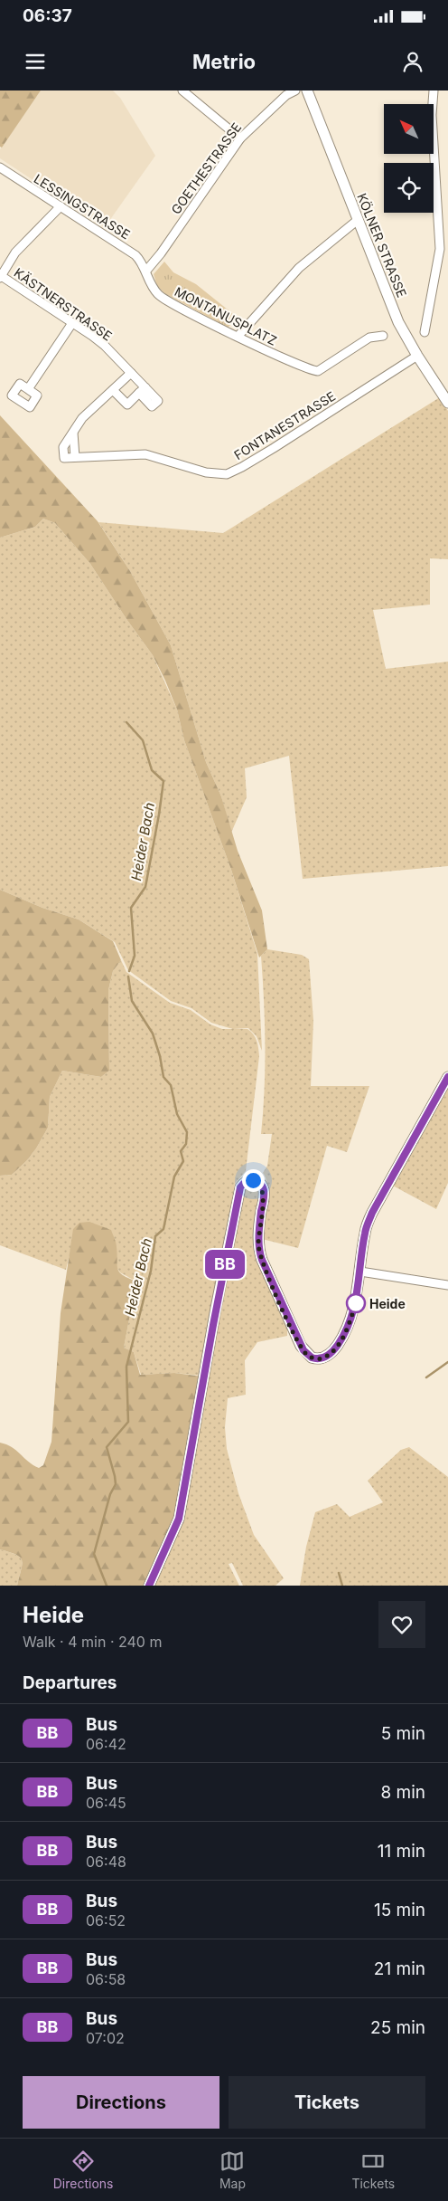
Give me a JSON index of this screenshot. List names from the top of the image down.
{
  "streets": {
    "main road": ["KÖLNER STRASSE"],
    "street": [
      "GOETHESTRASSE",
      "LESSINGSTRASSE",
      "KÄSTNERSTRASSE",
      "MONTANUSPLATZ",
      "FONTANESTRASSE"
    ]
  },
  "crossings": [
    ["GOETHESTRASSE", "LESSINGSTRASSE"],
    ["GOETHESTRASSE", "MONTANUSPLATZ"],
    ["LESSINGSTRASSE", "MONTANUSPLATZ"],
    ["KÖLNER STRASSE", "FONTANESTRASSE"],
    ["KÄSTNERSTRASSE", "FONTANESTRASSE"]
  ],
  "water": ["Heider Bach"],
  "places": ["Heide"],
  "lines": ["bus line BB"],
  "north": "top left",
  "page": {
    "status": "06:37",
    "header": "Metrio",
    "on_map": "BB",
    "heading": [
      ["Heide", "Walk · 4 min · 240 m"],
      "Departures"
    ],
    "list": [
      {
        "mark": "BB",
        "name": "Bus",
        "note": "06:42",
        "value": "5 min"
      },
      {
        "mark": "BB",
        "name": "Bus",
        "note": "06:45",
        "value": "8 min"
      },
      {
        "mark": "BB",
        "name": "Bus",
        "note": "06:48",
        "value": "11 min"
      },
      {
        "mark": "BB",
        "name": "Bus",
        "note": "06:52",
        "value": "15 min"
      },
      {
        "mark": "BB",
        "name": "Bus",
        "note": "06:58",
        "value": "21 min"
      },
      {
        "mark": "BB",
        "name": "Bus",
        "note": "07:02",
        "value": "25 min"
      }
    ],
    "buttons": ["Directions", "Tickets"],
    "tabs": ["Directions", "Map", "Tickets"]
  }
}
